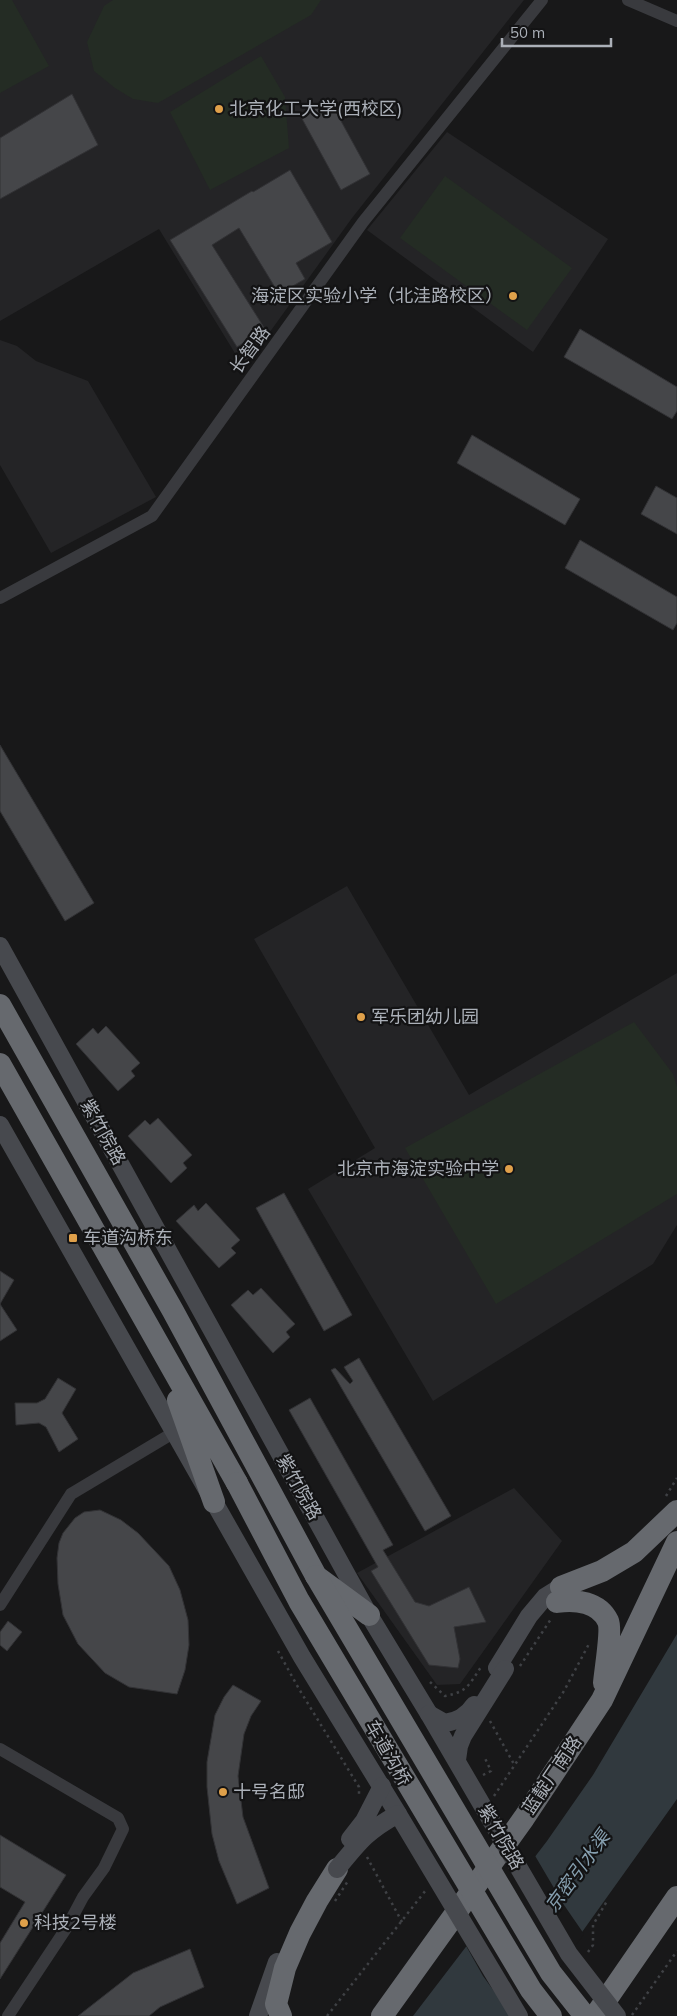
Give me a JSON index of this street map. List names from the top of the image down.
{
  "streets": {
    "highway": ["紫竹院路", "车道沟桥", "蓝靛厂南路"],
    "street": ["长智路"]
  },
  "crossings": [
    ["紫竹院路", "车道沟桥"]
  ],
  "water": ["京密引水渠"],
  "places": {
    "other": [
      "北京化工大学(西校区)",
      "海淀区实验小学（北洼路校区）",
      "军乐团幼儿园",
      "北京市海淀实验中学",
      "十号名邸",
      "科技2号楼"
    ],
    "transit": ["车道沟桥东"]
  },
  "scale_bar": "50 m"
}
